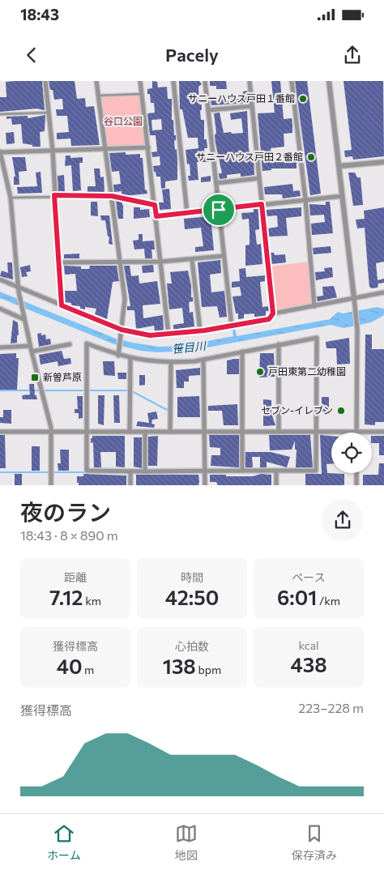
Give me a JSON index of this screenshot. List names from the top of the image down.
{
  "water": ["笹目川"],
  "parks": ["谷口公園"],
  "places": {
    "other": [
      "サニーハウス戸田１番館",
      "サニーハウス戸田２番館",
      "戸田東第二幼稚園",
      "セブン-イレブン"
    ],
    "transit": ["新曽芦原"]
  },
  "page": {
    "status": "18:43",
    "header": "Pacely",
    "heading": ["夜のラン", "18:43 · 8 × 890 m"],
    "stats": [
      ["距離", "7.12 km"],
      ["時間", "42:50"],
      ["ペース", "6:01 /km"],
      ["獲得標高", "40 m"],
      ["心拍数", "138 bpm"],
      ["kcal", "438"]
    ],
    "chart": ["獲得標高", "223–228 m"],
    "tabs": ["ホーム", "地図", "保存済み"]
  }
}
